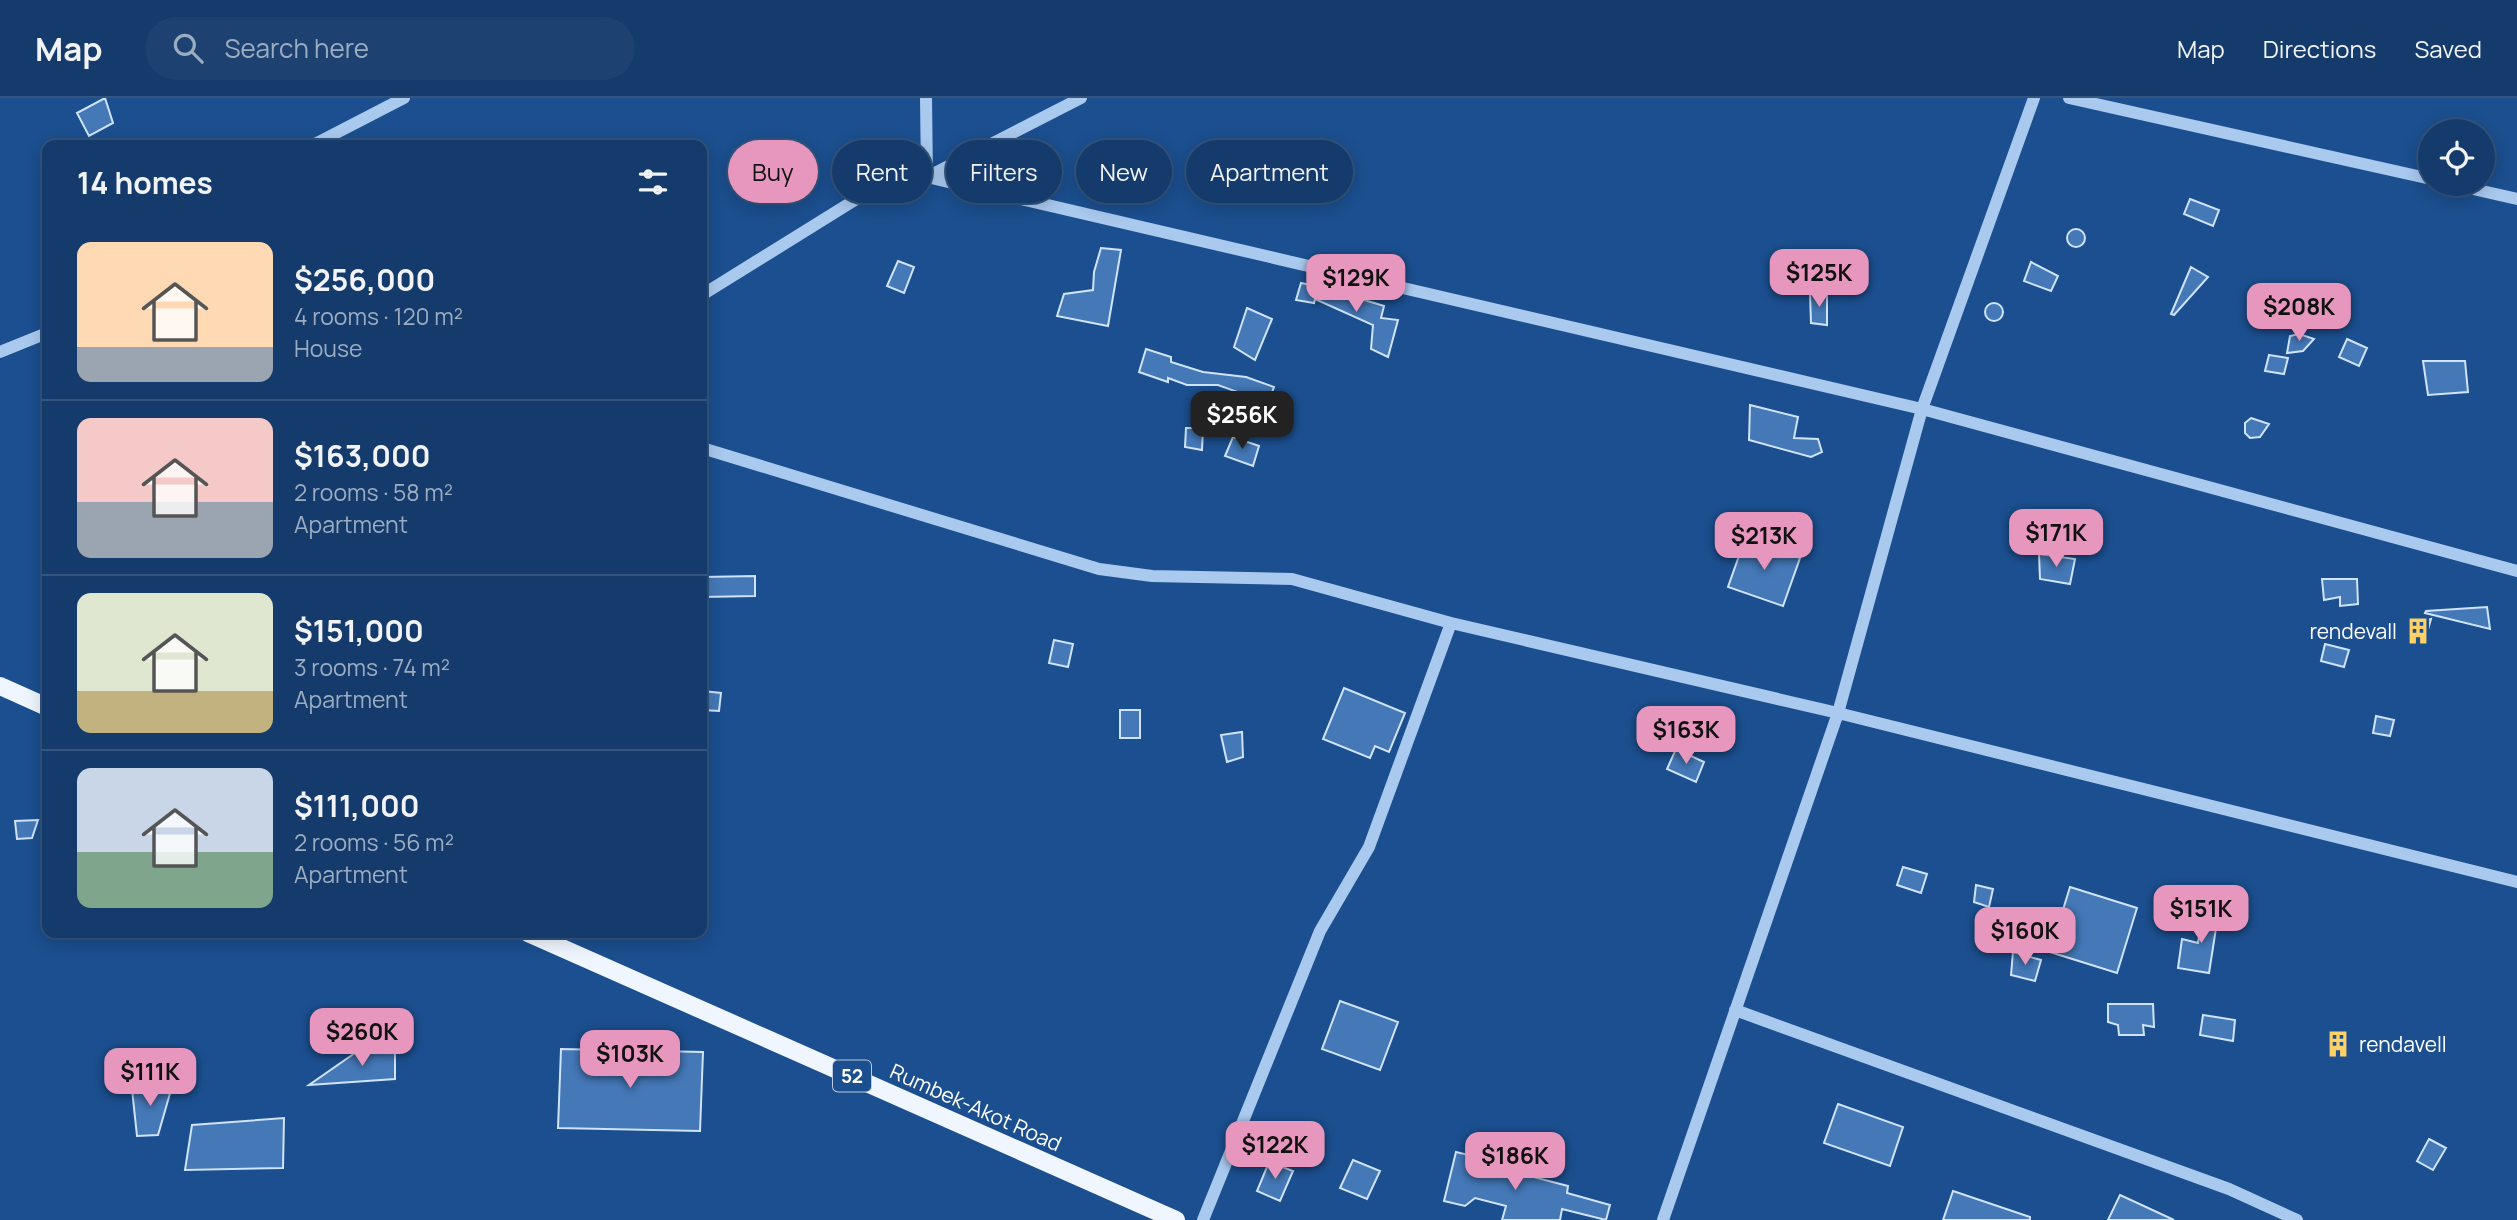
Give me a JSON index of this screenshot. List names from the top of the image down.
{
  "streets": {
    "main road": ["52", "Rumbek-Akot Road"]
  },
  "places": {
    "building": ["rendevall", "rendavell"]
  },
  "page": {
    "header": "Map",
    "search": "Search here",
    "nav": ["Map", "Directions", "Saved"],
    "chip": [
      "Buy",
      "Rent",
      "Filters",
      "New",
      "Apartment"
    ],
    "heading": "14 homes",
    "list": [
      {
        "name": "$256,000",
        "note": "4 rooms · 120 m² · House"
      },
      {
        "name": "$163,000",
        "note": "2 rooms · 58 m² · Apartment"
      },
      {
        "name": "$151,000",
        "note": "3 rooms · 74 m² · Apartment"
      },
      {
        "name": "$111,000",
        "note": "2 rooms · 56 m² · Apartment"
      }
    ],
    "price": [
      "$125K",
      "$129K",
      "$208K",
      "$256K",
      "$171K",
      "$213K",
      "$163K",
      "$151K",
      "$160K",
      "$260K",
      "$103K",
      "$111K",
      "$122K",
      "$186K"
    ]
  }
}
